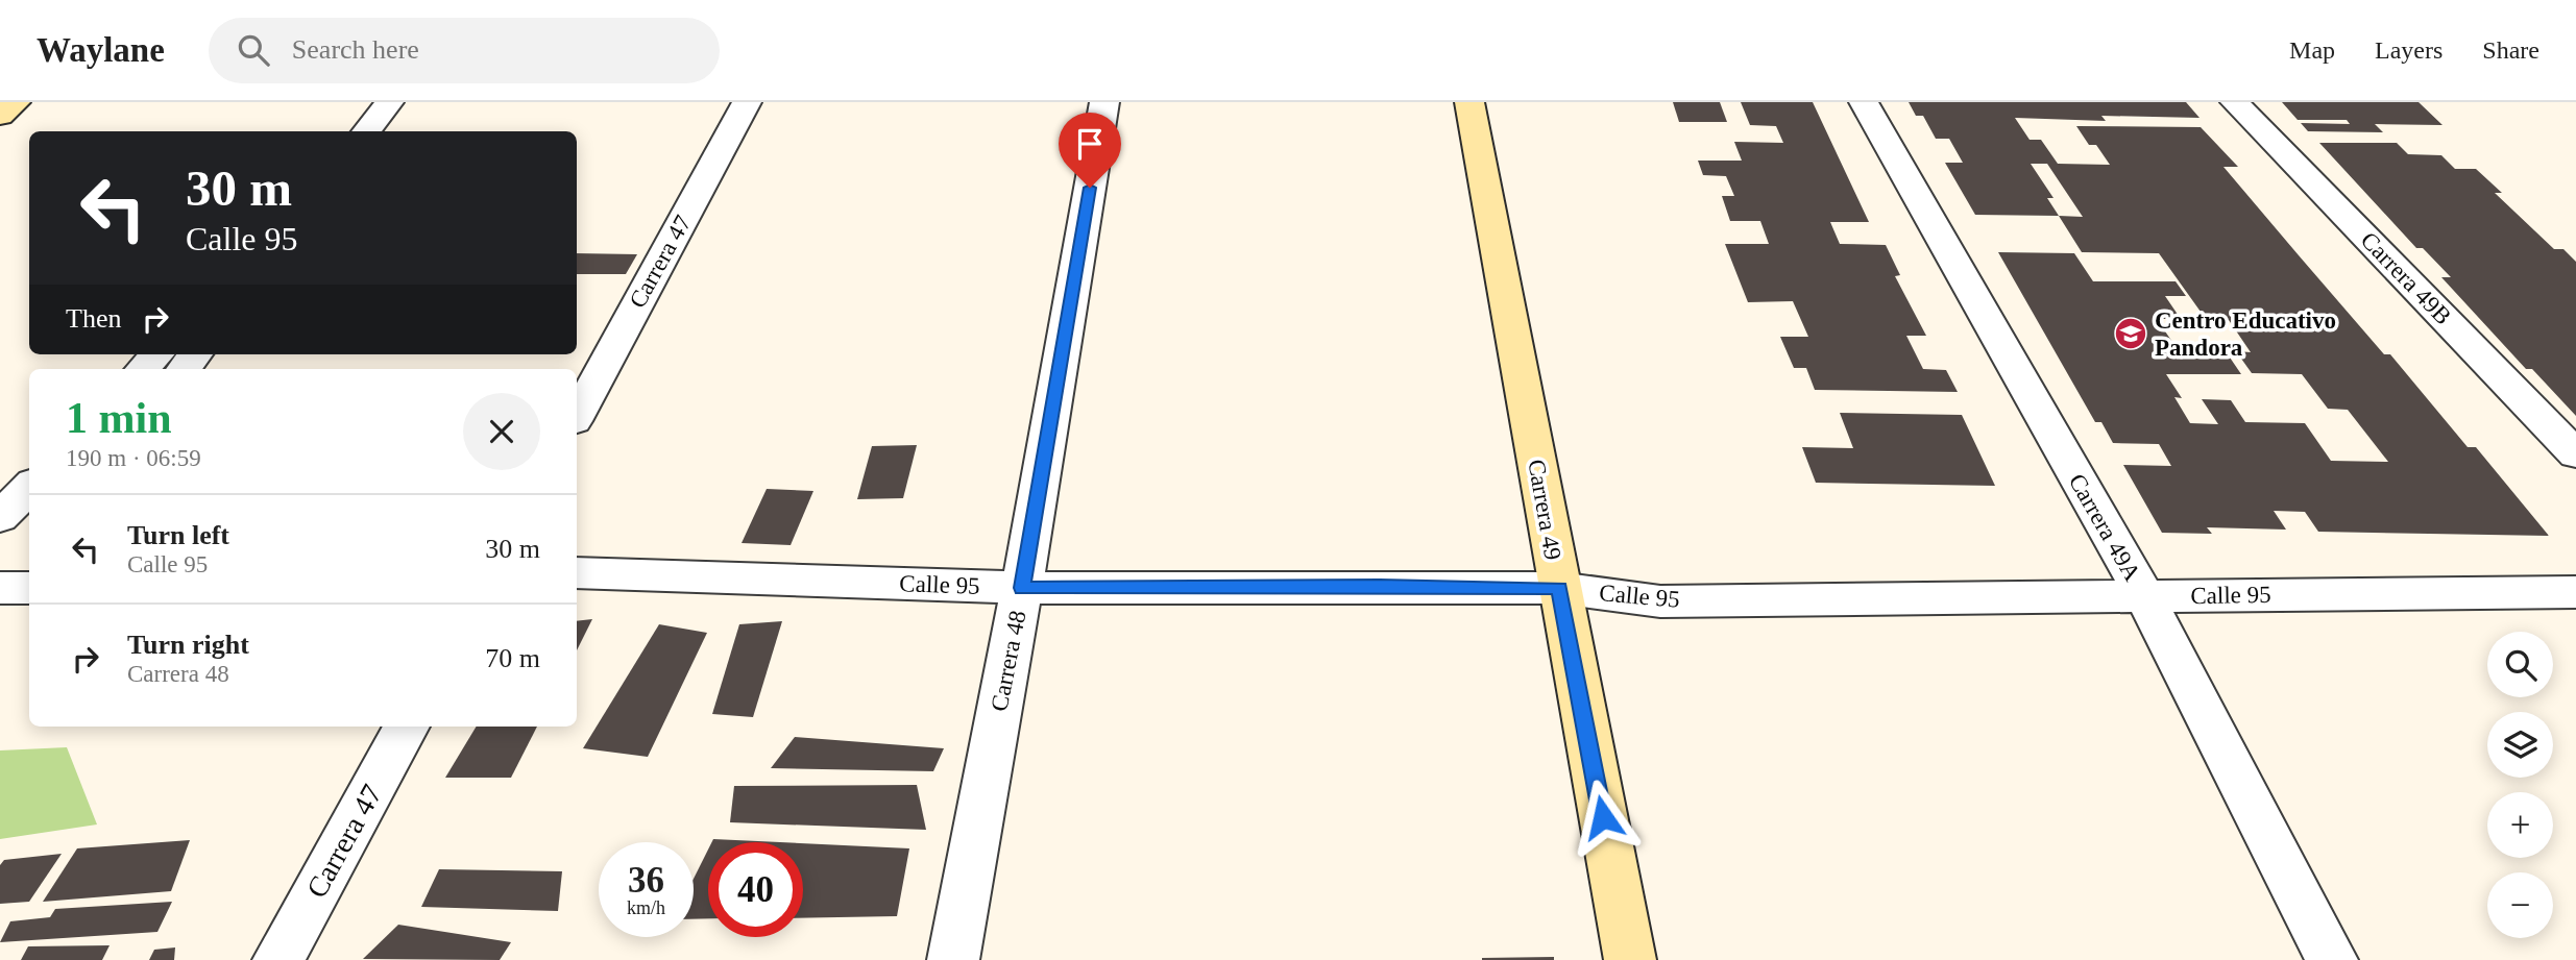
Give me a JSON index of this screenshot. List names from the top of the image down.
{
  "streets": {
    "street": [
      "Carrera 47",
      "Carrera 49B",
      "Carrera 49",
      "Carrera 49A",
      "Calle 95",
      "Carrera 48"
    ]
  },
  "crossings": [
    ["Carrera 49", "Calle 95"],
    ["Carrera 49A", "Calle 95"],
    ["Calle 95", "Carrera 48"]
  ],
  "places": {
    "school or university": ["Centro Educativo Pandora"]
  },
  "page": {
    "header": "Waylane",
    "search": "Search here",
    "nav": ["Map", "Layers", "Share"],
    "turn": ["30 m", "Calle 95"],
    "then": "Then",
    "heading": ["1 min", "190 m · 06:59"],
    "list": [
      {
        "name": "Turn left",
        "note": "Calle 95",
        "value": "30 m"
      },
      {
        "name": "Turn right",
        "note": "Carrera 48",
        "value": "70 m"
      }
    ],
    "map_buttons": ["+", "−"],
    "speed": "36 km/h",
    "limit": "40"
  }
}
